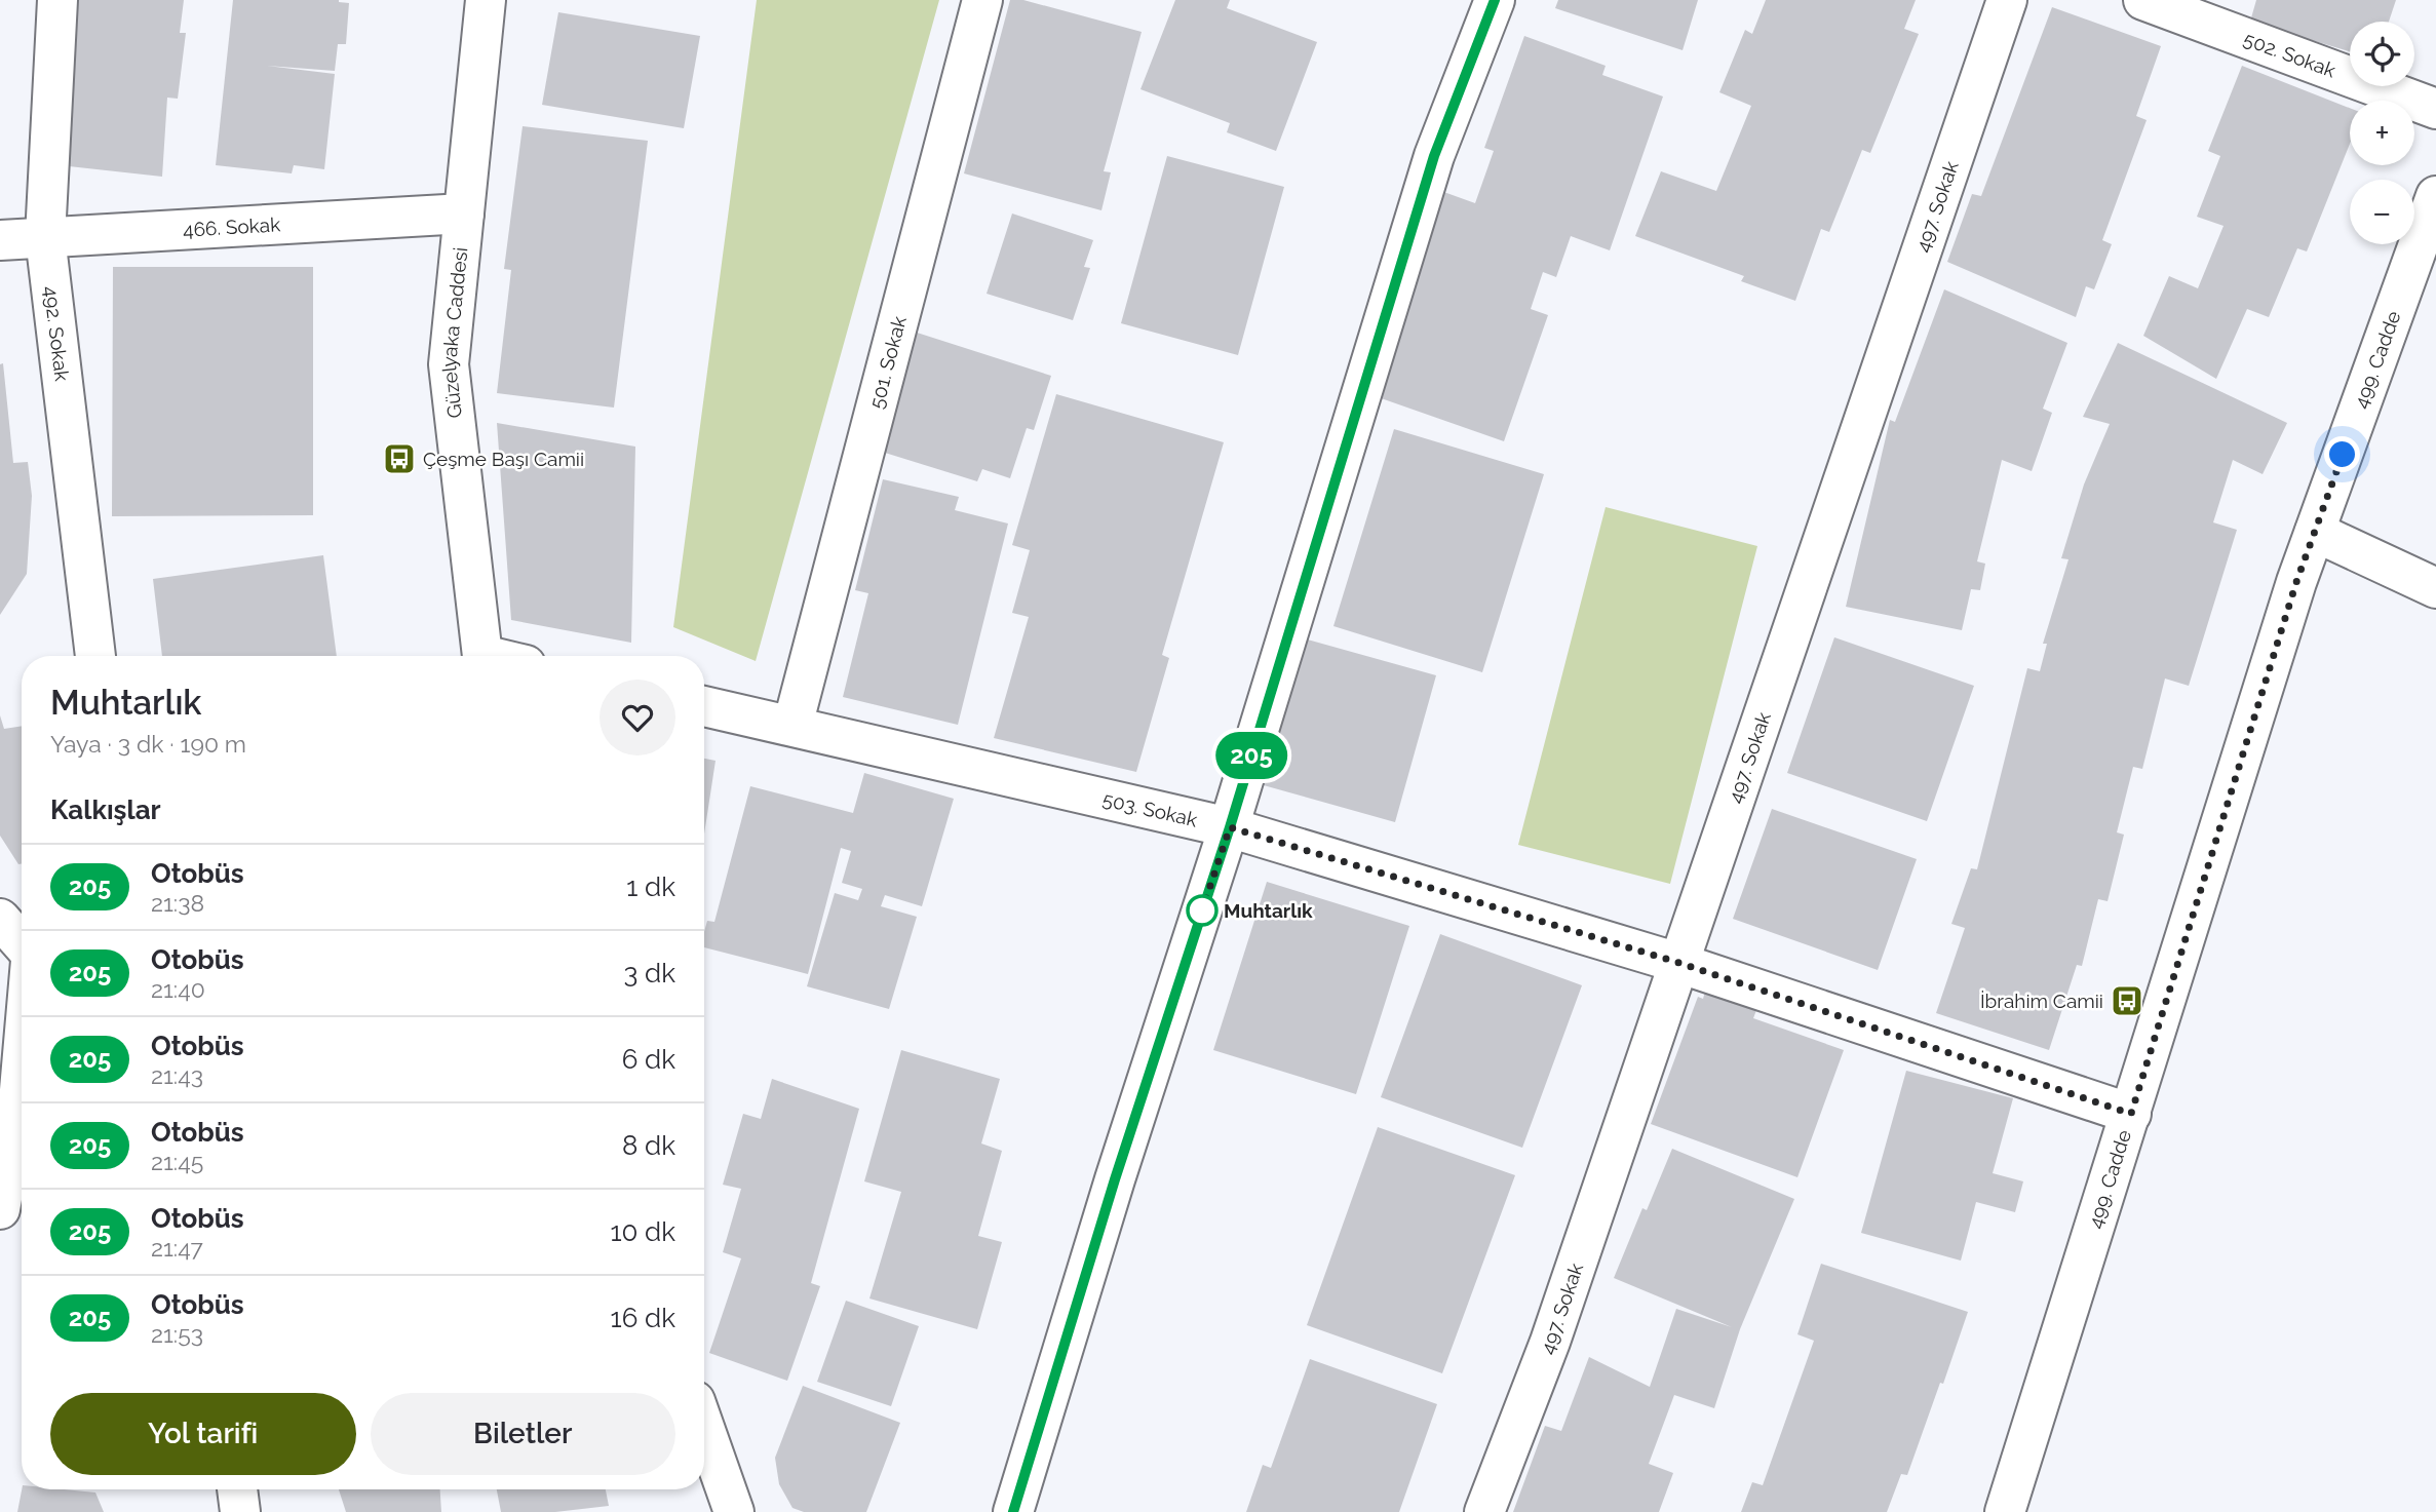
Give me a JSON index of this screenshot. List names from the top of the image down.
{
  "streets": {
    "street": [
      "502. Sokak",
      "497. Sokak",
      "466. Sokak",
      "492. Sokak",
      "Güzelyaka Caddesi",
      "499. Cadde",
      "501. Sokak",
      "503. Sokak"
    ]
  },
  "crossings": [
    ["497. Sokak", "503. Sokak"],
    ["466. Sokak", "492. Sokak"],
    ["466. Sokak", "Güzelyaka Caddesi"],
    ["499. Cadde", "503. Sokak"],
    ["501. Sokak", "503. Sokak"]
  ],
  "places": {
    "bus stop": ["Çeşme Başı Camii", "İbrahim Camii"],
    "other": ["Muhtarlık"]
  },
  "lines": ["bus line 205"],
  "page": {
    "on_map": "205",
    "map_buttons": ["+", "−"],
    "heading": [
      ["Muhtarlık", "Yaya · 3 dk · 190 m"],
      "Kalkışlar"
    ],
    "list": [
      {
        "mark": "205",
        "name": "Otobüs",
        "note": "21:38",
        "value": "1 dk"
      },
      {
        "mark": "205",
        "name": "Otobüs",
        "note": "21:40",
        "value": "3 dk"
      },
      {
        "mark": "205",
        "name": "Otobüs",
        "note": "21:43",
        "value": "6 dk"
      },
      {
        "mark": "205",
        "name": "Otobüs",
        "note": "21:45",
        "value": "8 dk"
      },
      {
        "mark": "205",
        "name": "Otobüs",
        "note": "21:47",
        "value": "10 dk"
      },
      {
        "mark": "205",
        "name": "Otobüs",
        "note": "21:53",
        "value": "16 dk"
      }
    ],
    "buttons": ["Yol tarifi", "Biletler"]
  }
}
